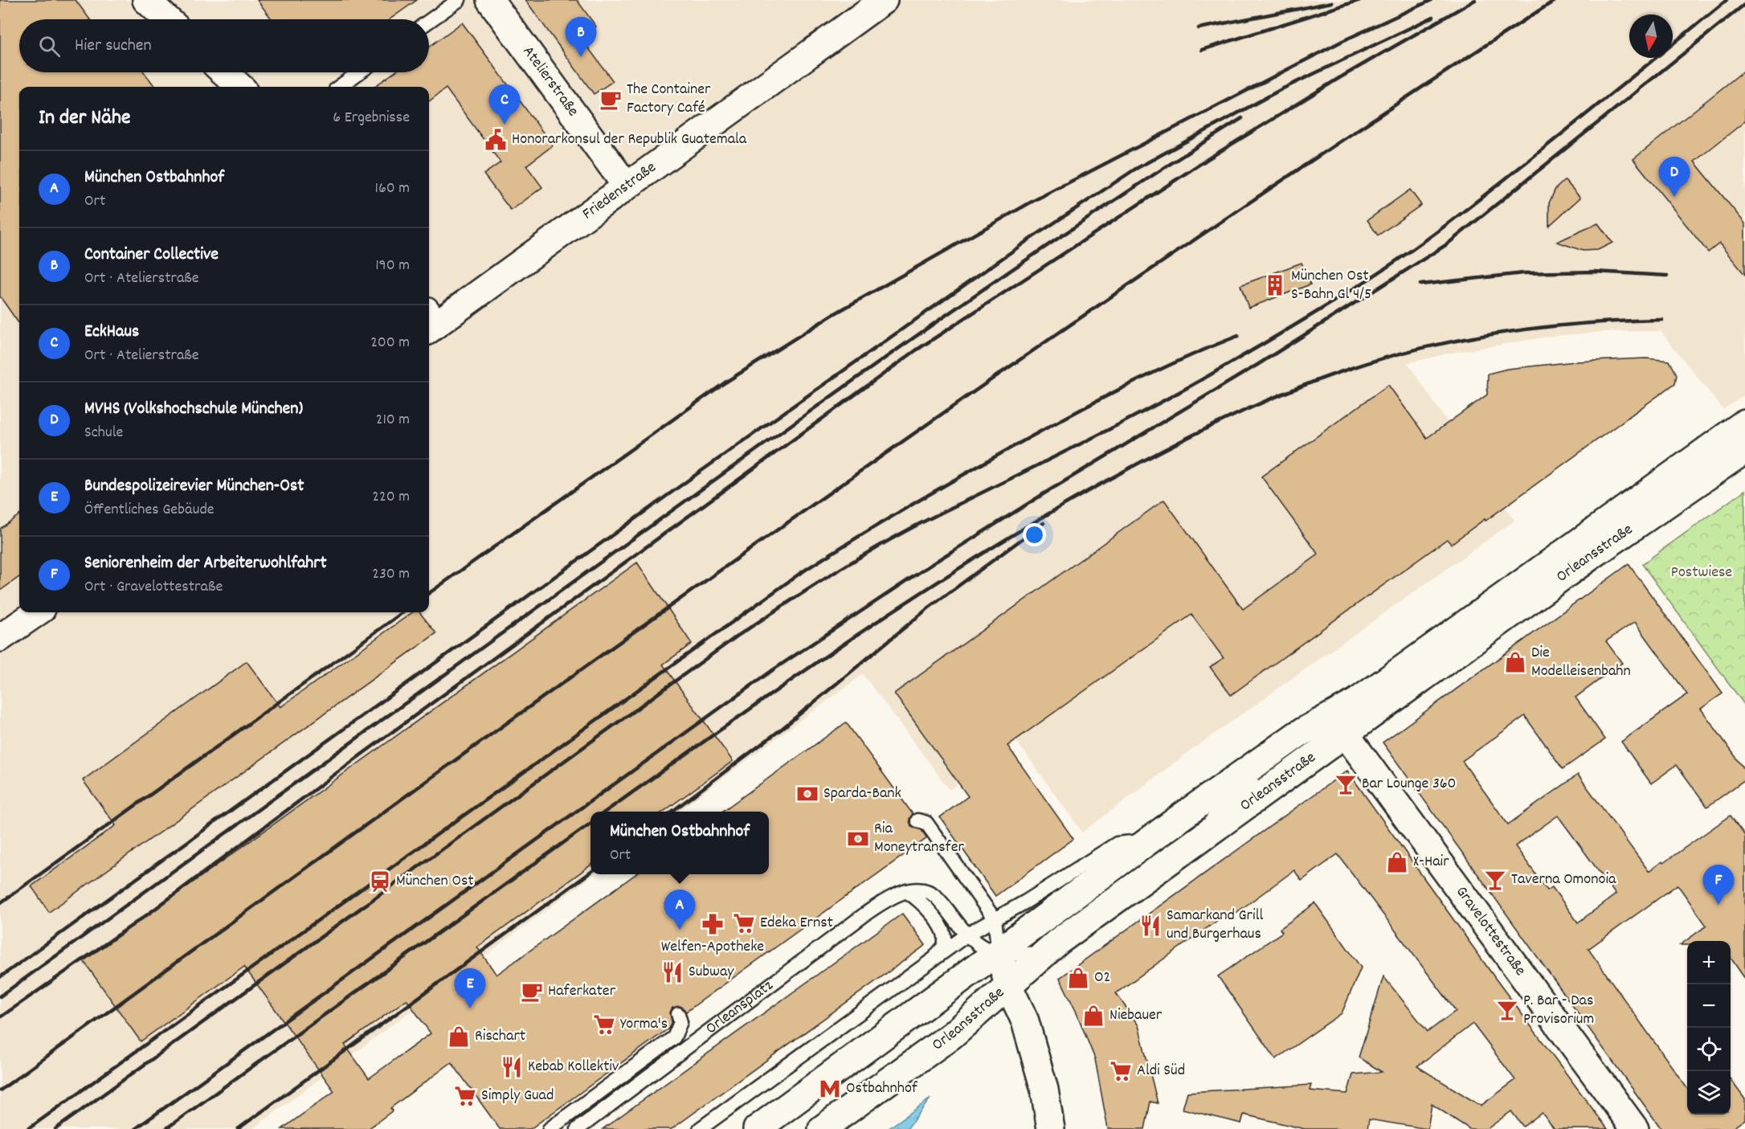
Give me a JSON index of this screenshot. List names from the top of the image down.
{
  "streets": {
    "main road": [
      "Atelierstraße",
      "Friedenstraße",
      "Orleansstraße",
      "Gravelottestraße"
    ],
    "lane": ["Orleansplatz"]
  },
  "crossings": [
    ["Atelierstraße", "Friedenstraße"],
    ["Orleansstraße", "Gravelottestraße"]
  ],
  "parks": ["Postwiese"],
  "places": {
    "cafe": ["The Container Factory Café", "Haferkater"],
    "public building": ["Honorarkonsul der Republik Guatemala"],
    "building": ["München Ost S-Bahn Gl 4/5"],
    "shop": [
      "Die Modelleisenbahn",
      "X-Hair",
      "O2",
      "Niebauer",
      "Rischart"
    ],
    "bar": ["Bar Lounge 360", "Taverna Omonoia", "P. Bar - Das Provisorium"],
    "bank": ["Sparda-Bank", "Ria Moneytransfer"],
    "station": ["München Ost"],
    "supermarket": [
      "Edeka Ernst",
      "Yorma's",
      "Aldi Süd",
      "Simply Guad"
    ],
    "pharmacy": ["Welfen-Apotheke"],
    "restaurant": ["Samarkand Grill und Burgerhaus", "Subway", "Kebab Kollektiv"],
    "metro station": ["Ostbahnhof"]
  },
  "north": "bottom",
  "page": {
    "pins": [
      "B",
      "C",
      "D",
      "F",
      "A",
      "E"
    ],
    "search": "Hier suchen",
    "heading": ["In der Nähe", "6 Ergebnisse"],
    "list": [
      {
        "mark": "A",
        "name": "München Ostbahnhof",
        "note": "Ort",
        "value": "160 m"
      },
      {
        "mark": "B",
        "name": "Container Collective",
        "note": "Ort · Atelierstraße",
        "value": "190 m"
      },
      {
        "mark": "C",
        "name": "EckHaus",
        "note": "Ort · Atelierstraße",
        "value": "200 m"
      },
      {
        "mark": "D",
        "name": "MVHS (Volkshochschule München)",
        "note": "Schule",
        "value": "210 m"
      },
      {
        "mark": "E",
        "name": "Bundespolizeirevier München-Ost",
        "note": "Öffentliches Gebäude",
        "value": "220 m"
      },
      {
        "mark": "F",
        "name": "Seniorenheim der Arbeiterwohlfahrt",
        "note": "Ort · Gravelottestraße",
        "value": "230 m"
      }
    ],
    "popup": ["München Ostbahnhof", "Ort"],
    "map_buttons": ["+", "−"]
  }
}
